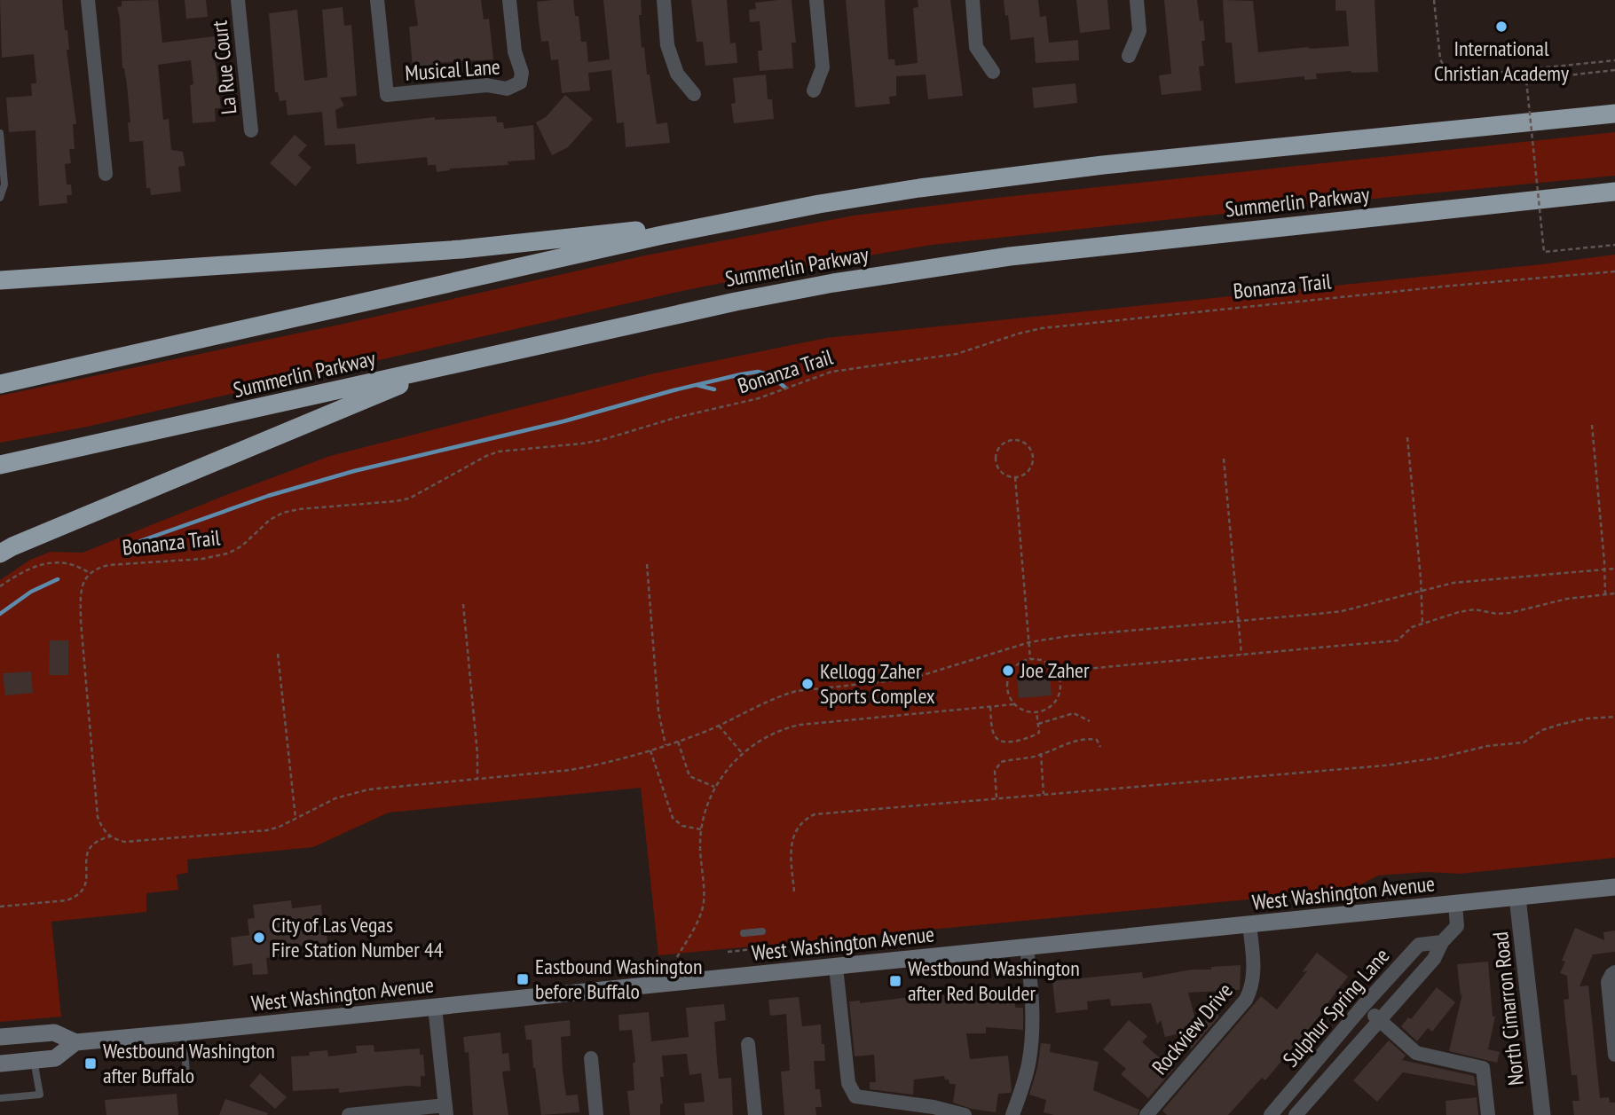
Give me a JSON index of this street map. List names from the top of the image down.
{
  "streets": {
    "highway": ["Summerlin Parkway"],
    "main road": ["West Washington Avenue"],
    "street": [
      "La Rue Court",
      "Musical Lane",
      "Sulphur Spring Lane",
      "North Cimarron Road",
      "Rockview Drive"
    ],
    "path": ["Bonanza Trail"]
  },
  "crossings": [
    ["West Washington Avenue", "Sulphur Spring Lane"],
    ["West Washington Avenue", "North Cimarron Road"],
    ["West Washington Avenue", "Rockview Drive"]
  ],
  "places": {
    "other": [
      "International Christian Academy",
      "Joe Zaher",
      "Kellogg Zaher Sports Complex",
      "City of Las Vegas Fire Station Number 44"
    ],
    "transit": ["Eastbound Washington before Buffalo", "Westbound Washington after Red Boulder", "Westbound Washington after Buffalo"]
  }
}
